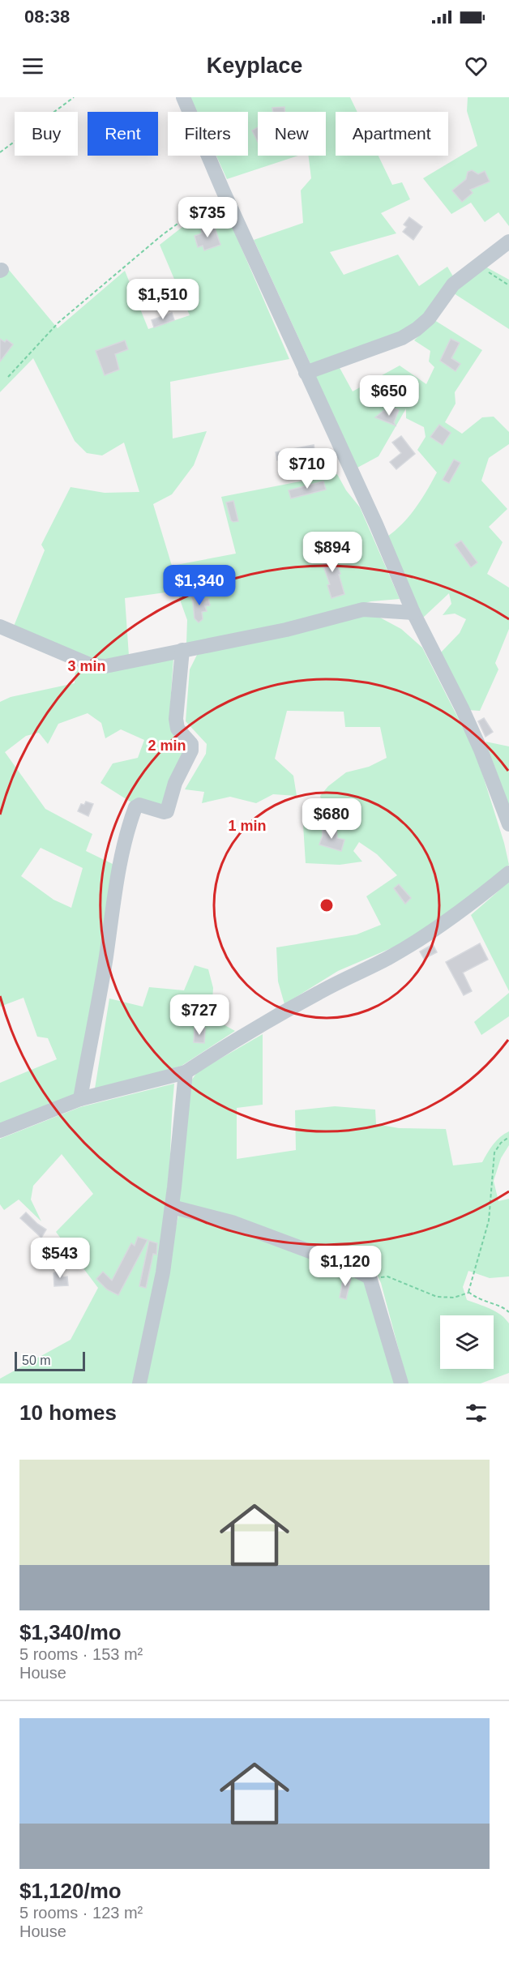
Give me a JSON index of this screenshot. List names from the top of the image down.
{
  "scale_bar": "50 m",
  "page": {
    "status": "08:38",
    "header": "Keyplace",
    "chip": [
      "Buy",
      "Rent",
      "Filters",
      "New",
      "Apartment"
    ],
    "price": [
      "$735",
      "$1,510",
      "$650",
      "$710",
      "$894",
      "$1,340",
      "$680",
      "$727",
      "$543",
      "$1,120"
    ],
    "scale": "50 m",
    "heading": "10 homes",
    "list": [
      {
        "name": "$1,340/mo",
        "note": "5 rooms · 153 m² · House"
      },
      {
        "name": "$1,120/mo",
        "note": "5 rooms · 123 m² · House"
      }
    ]
  },
  "rings": ["3 min", "2 min", "1 min"]
}
